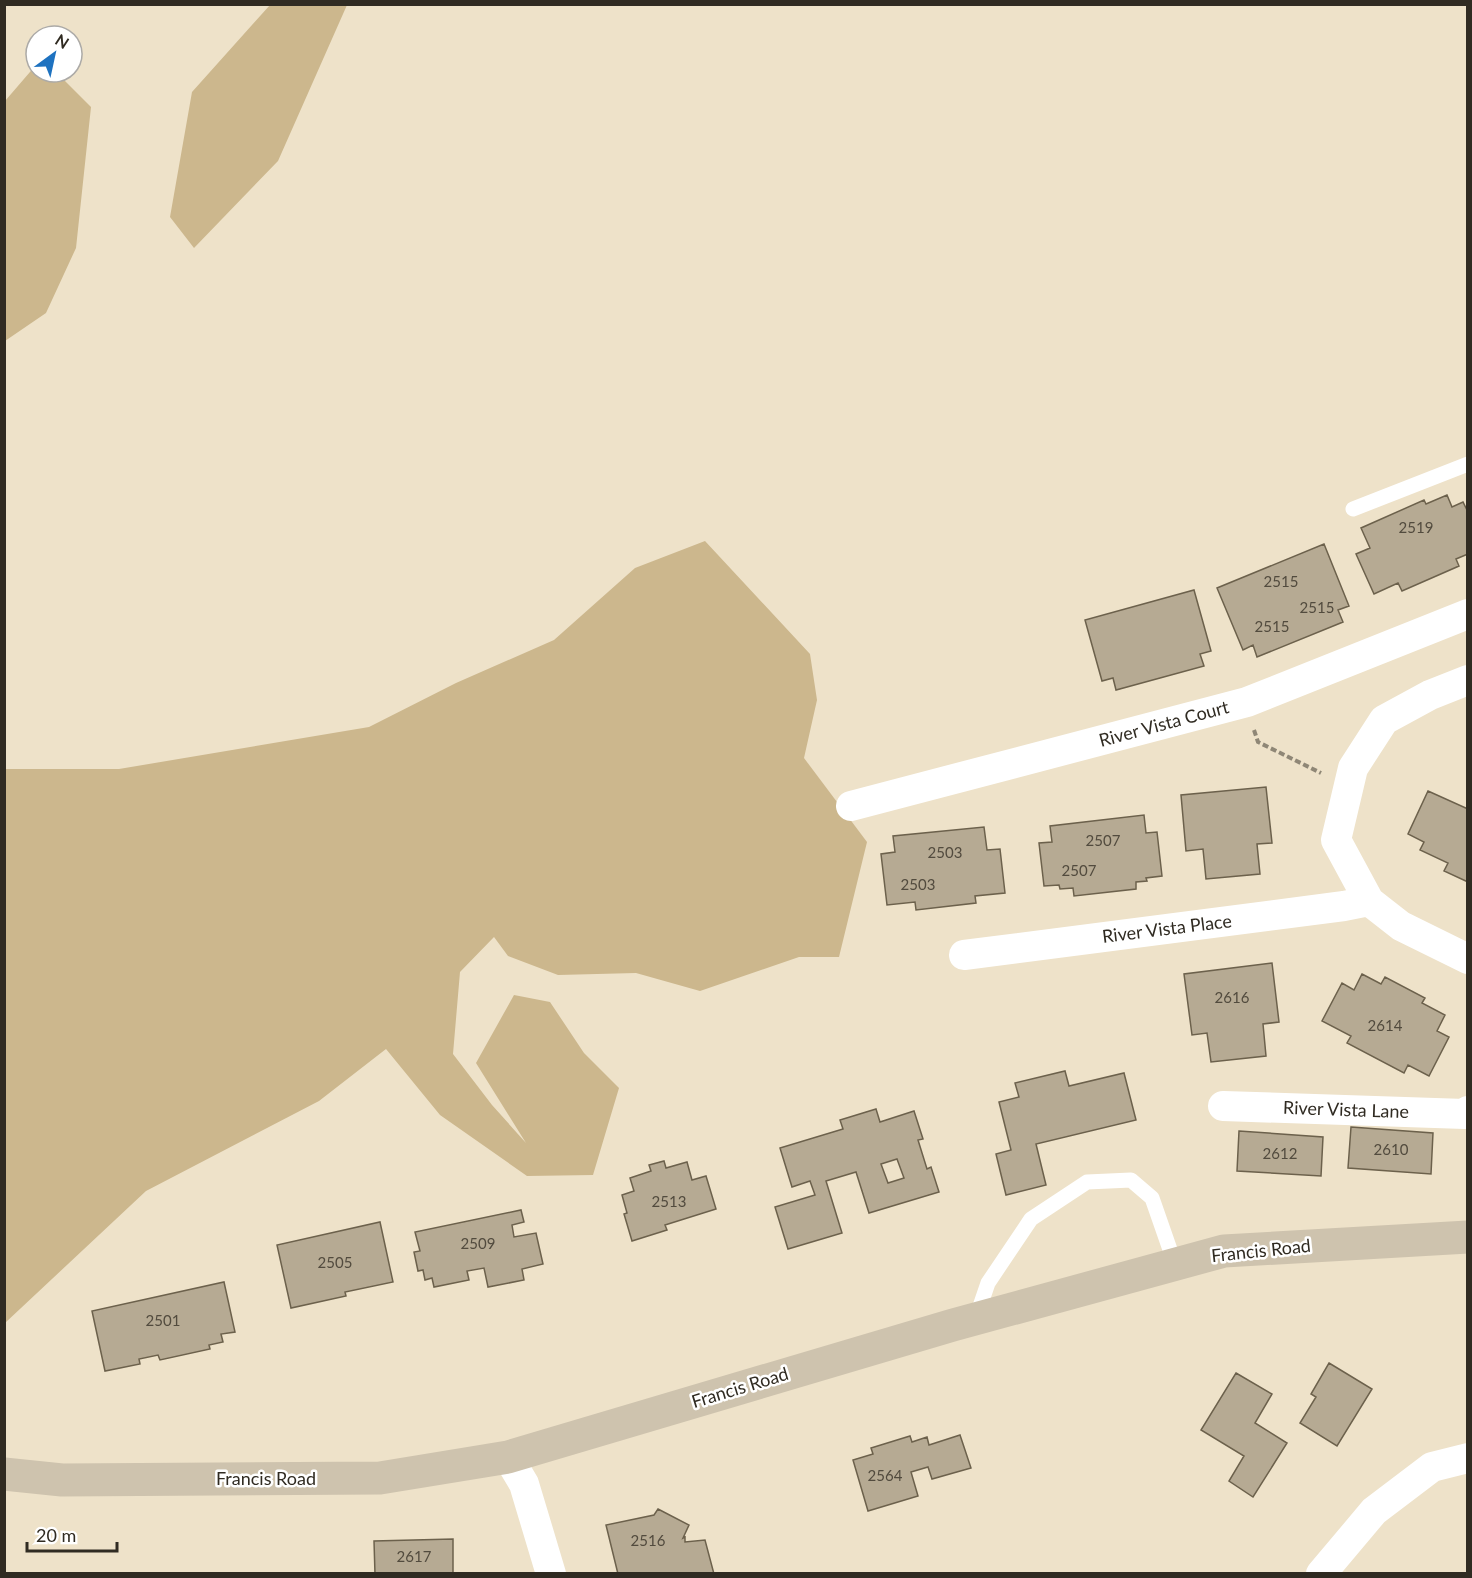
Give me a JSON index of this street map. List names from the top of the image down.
{
  "streets": {
    "street": [
      "River Vista Court",
      "River Vista Place",
      "River Vista Lane",
      "Francis Road"
    ]
  },
  "house_numbers": [
    "2519",
    "2515",
    "2515",
    "2515",
    "2507",
    "2503",
    "2507",
    "2503",
    "2616",
    "2614",
    "2610",
    "2612",
    "2513",
    "2509",
    "2505",
    "2501",
    "2564",
    "2516",
    "2617"
  ],
  "scale_bar": "20 m",
  "north": "top right"
}
